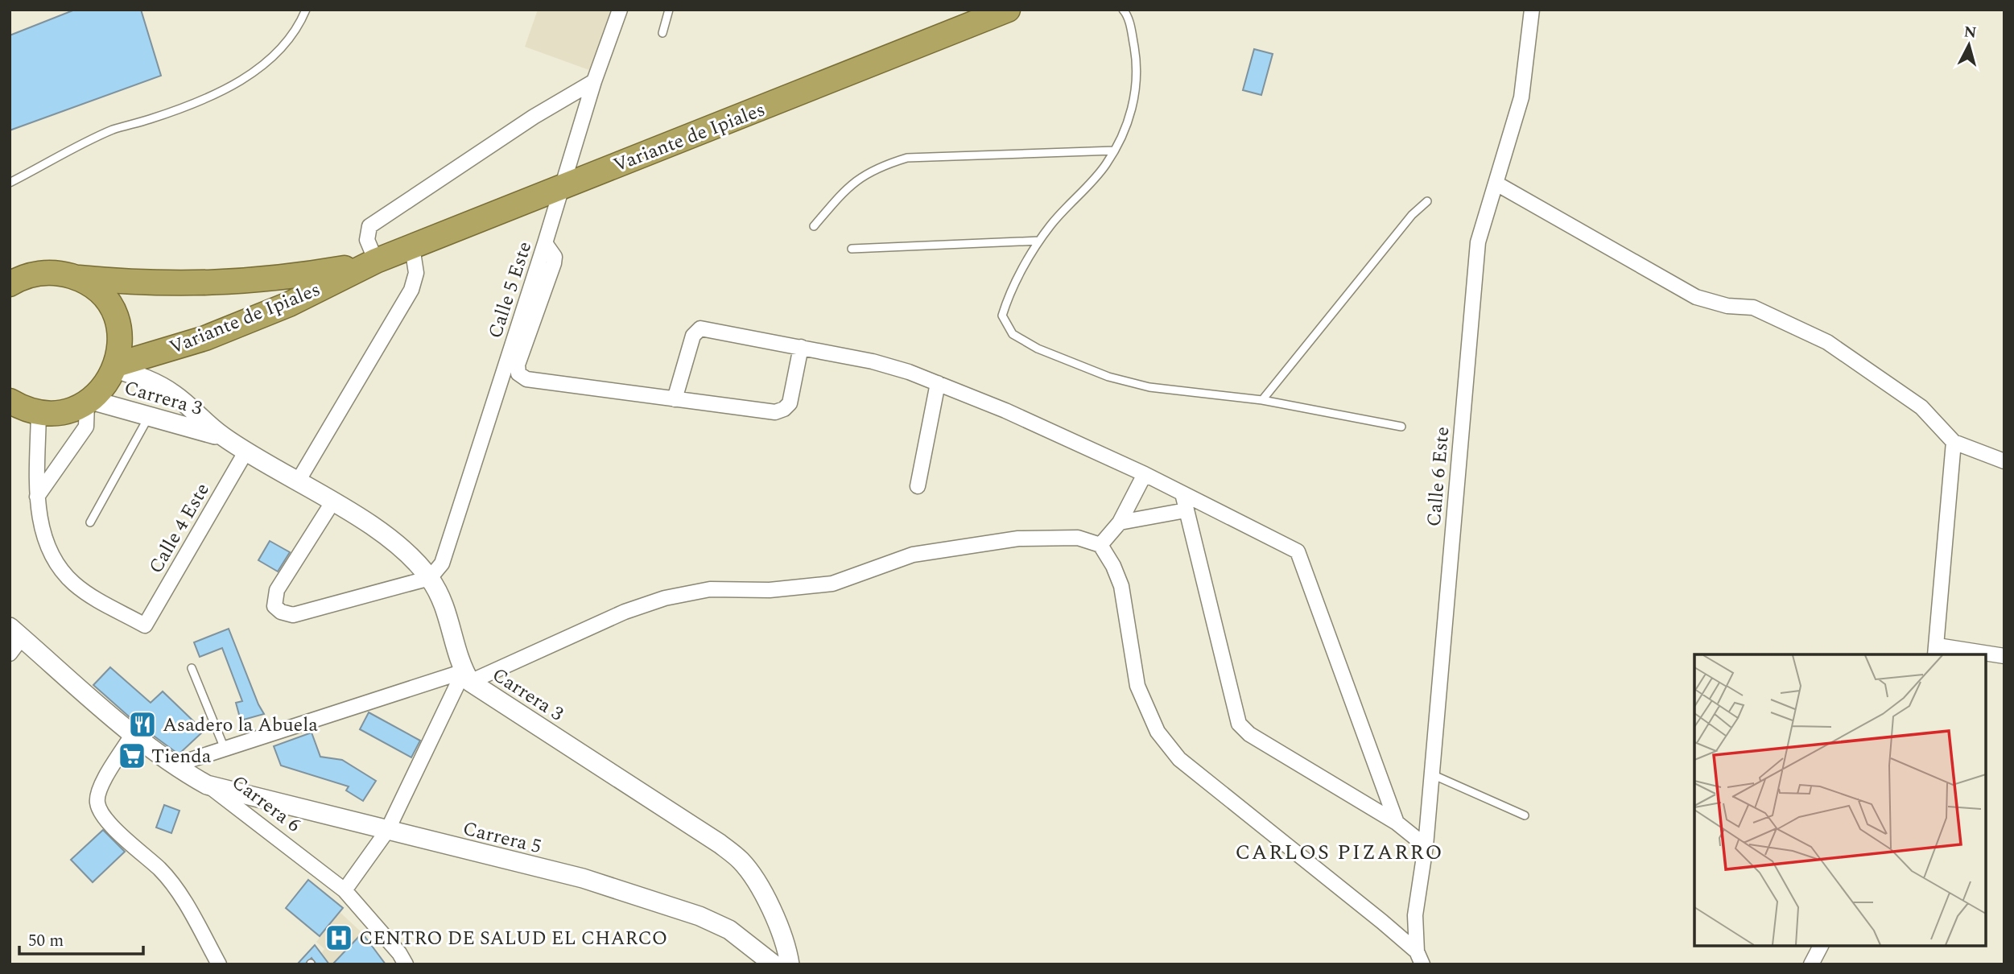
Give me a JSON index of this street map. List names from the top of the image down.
{
  "streets": {
    "highway": ["Variante de Ipiales"],
    "street": [
      "Calle 5 Este",
      "Carrera 3",
      "Calle 6 Este",
      "Calle 4 Este",
      "Carrera 6",
      "Carrera 5"
    ]
  },
  "crossings": [
    ["Variante de Ipiales", "Calle 5 Este"],
    ["Variante de Ipiales", "Carrera 3"],
    ["Calle 5 Este", "Carrera 3"],
    ["Carrera 3", "Calle 4 Este"],
    ["Carrera 6", "Carrera 5"]
  ],
  "districts": ["CARLOS PIZARRO"],
  "places": {
    "restaurant": ["Asadero la Abuela"],
    "supermarket": ["Tienda"],
    "hospital": ["CENTRO DE SALUD EL CHARCO"]
  },
  "scale_bar": "50 m",
  "north": "top"
}
